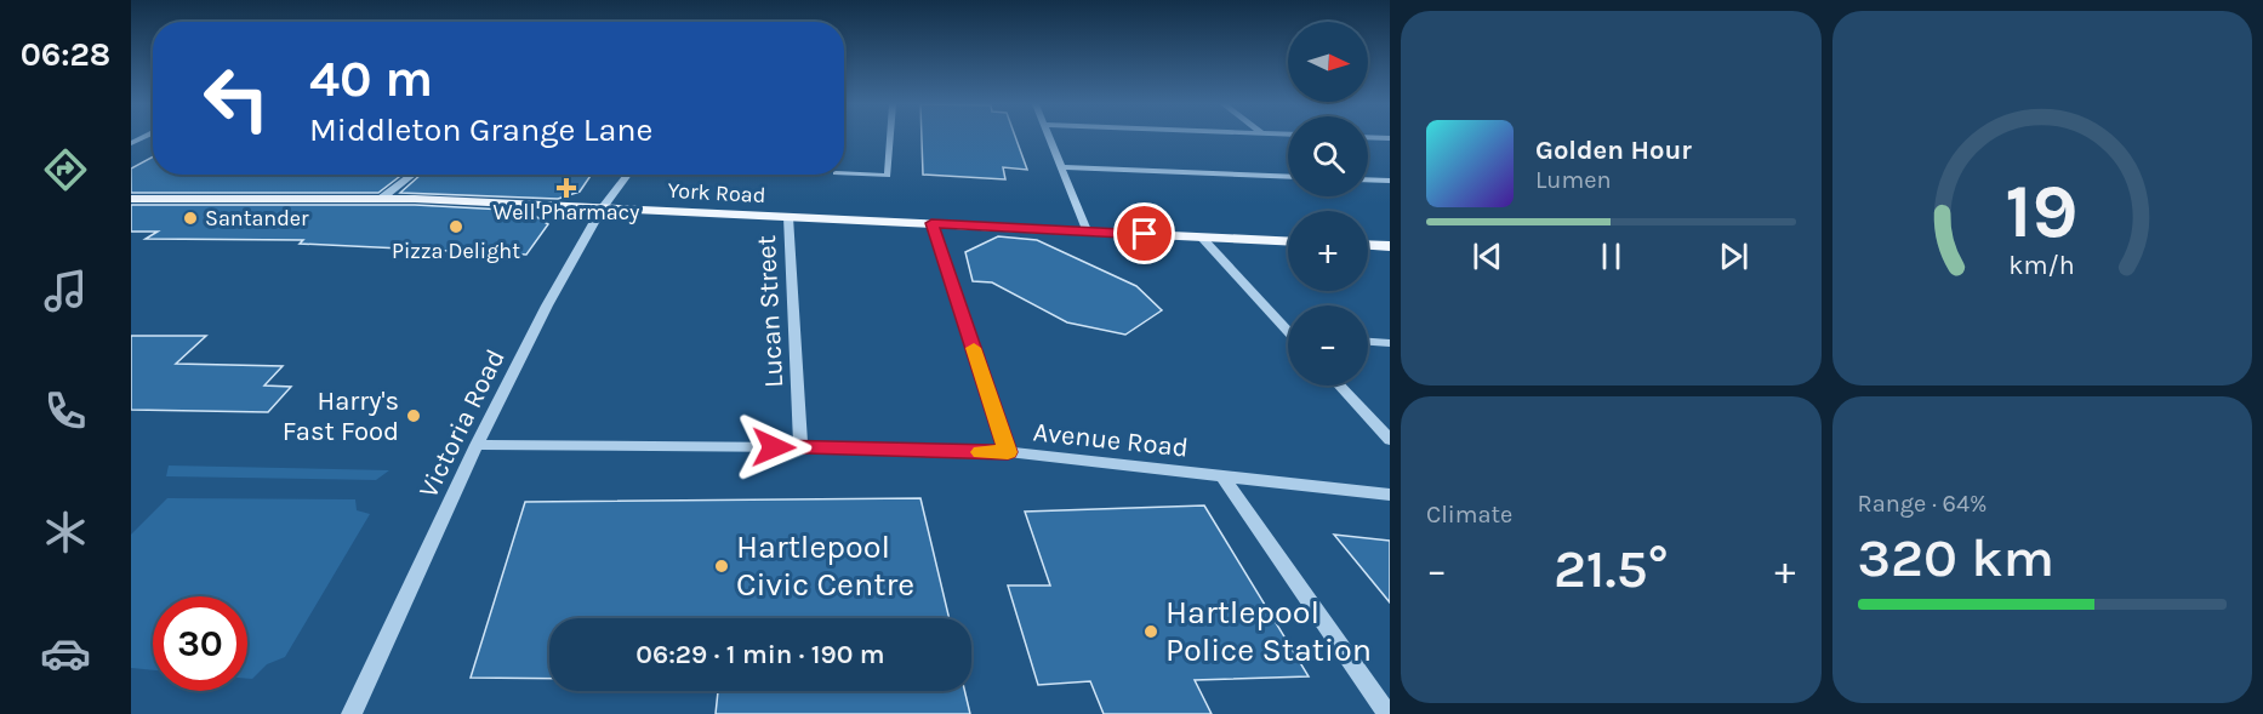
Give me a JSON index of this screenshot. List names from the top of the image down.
{
  "streets": {
    "main road": ["York Road"],
    "street": ["Lucan Street", "Victoria Road", "Avenue Road"]
  },
  "crossings": [
    ["York Road", "Lucan Street"],
    ["York Road", "Victoria Road"],
    ["Lucan Street", "Avenue Road"],
    ["Victoria Road", "Avenue Road"]
  ],
  "places": {
    "health": ["Well Pharmacy"],
    "other": [
      "Santander",
      "Pizza Delight",
      "Harry's Fast Food",
      "Hartlepool Civic Centre",
      "Hartlepool Police Station"
    ]
  },
  "north": "right",
  "page": {
    "tabs": "06:28",
    "map_buttons": ["+", "−"],
    "turn": ["40 m", "Middleton Grange Lane"],
    "song": ["Golden Hour", "Lumen"],
    "tile": [
      "Climate",
      ["Range · 64%", "320 km"]
    ],
    "heat": ["−", "21.5°", "+"],
    "limit": "30",
    "trip": "06:29 · 1 min · 190 m",
    "gauge": ["19", "km/h"]
  }
}
